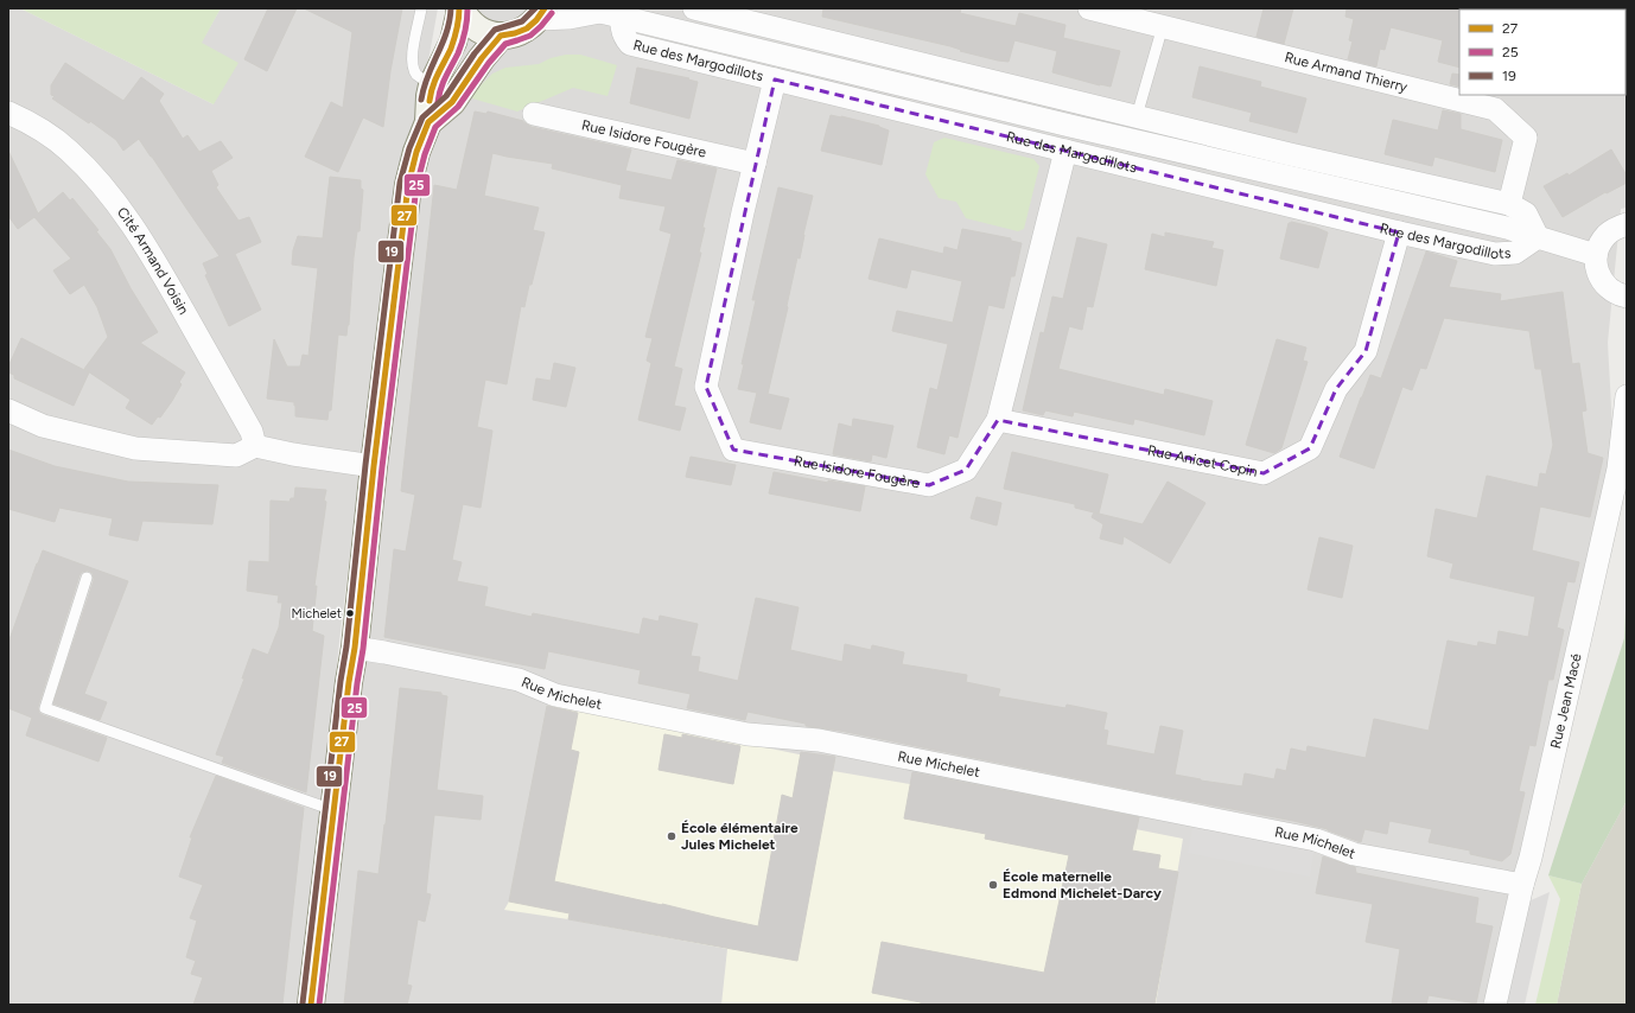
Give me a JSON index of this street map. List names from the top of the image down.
{
  "streets": {
    "street": [
      "Rue des Margodillots",
      "Rue Armand Thierry",
      "Rue Isidore Fougère",
      "Cité Armand Voisin",
      "Rue Anicet Copin",
      "Rue Michelet",
      "Rue Jean Macé"
    ]
  },
  "crossings": [
    ["Rue des Margodillots", "Rue Isidore Fougère"],
    ["Rue des Margodillots", "Rue Anicet Copin"],
    ["Rue Isidore Fougère", "Rue Anicet Copin"],
    ["Rue Michelet", "Rue Jean Macé"]
  ],
  "places": ["Michelet", "École élémentaire Jules Michelet", "École maternelle Edmond Michelet-Darcy"],
  "lines": ["transit line 27", "transit line 25", "transit line 19"],
  "legend": ["27", "25", "19"]
}
